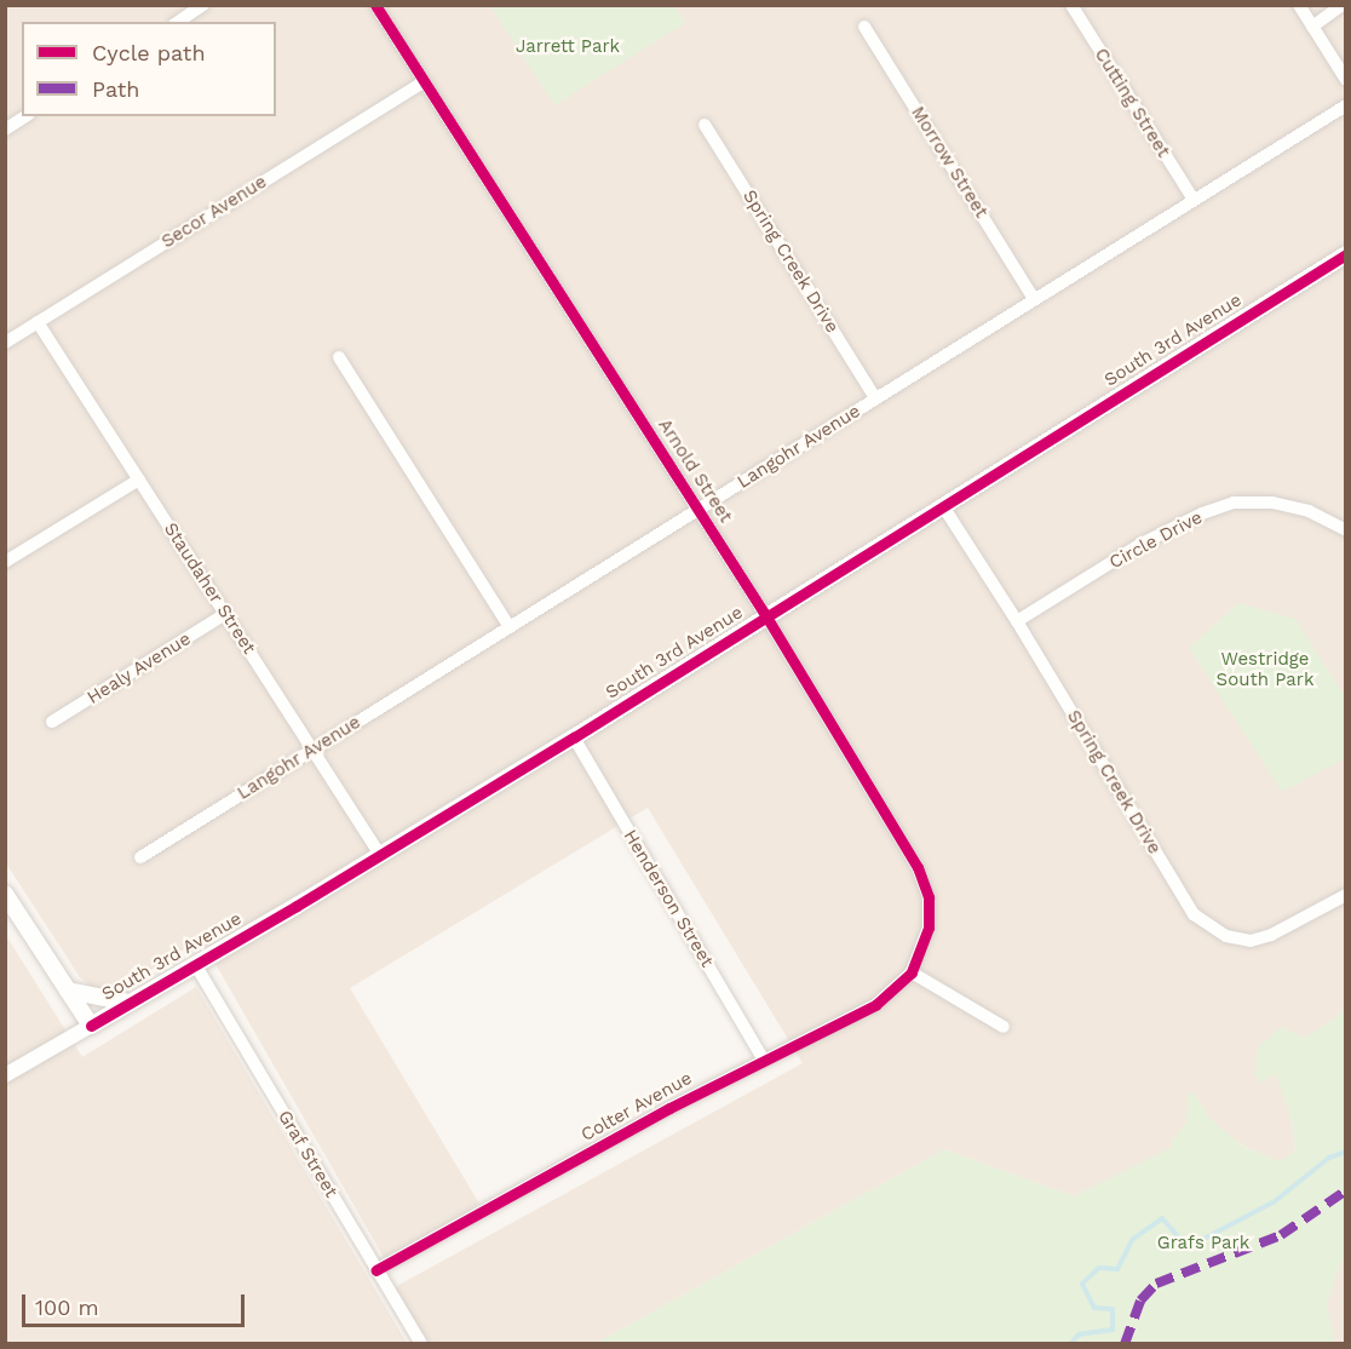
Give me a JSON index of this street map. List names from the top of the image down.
{
  "streets": {
    "main road": ["South 3rd Avenue"],
    "street": [
      "Cutting Street",
      "Morrow Street",
      "Secor Avenue",
      "Spring Creek Drive",
      "Langohr Avenue",
      "Arnold Street",
      "Circle Drive",
      "Staudaher Street",
      "Healy Avenue",
      "Henderson Street",
      "Colter Avenue",
      "Graf Street"
    ]
  },
  "crossings": [
    ["Cutting Street", "Langohr Avenue"],
    ["Morrow Street", "Langohr Avenue"],
    ["Secor Avenue", "Arnold Street"],
    ["Secor Avenue", "Staudaher Street"],
    ["Spring Creek Drive", "South 3rd Avenue"],
    ["Spring Creek Drive", "Langohr Avenue"],
    ["Spring Creek Drive", "Circle Drive"],
    ["South 3rd Avenue", "Arnold Street"],
    ["South 3rd Avenue", "Staudaher Street"],
    ["South 3rd Avenue", "Henderson Street"],
    ["South 3rd Avenue", "Graf Street"],
    ["Langohr Avenue", "Arnold Street"],
    ["Langohr Avenue", "Staudaher Street"],
    ["Arnold Street", "Colter Avenue"],
    ["Staudaher Street", "Healy Avenue"],
    ["Henderson Street", "Colter Avenue"],
    ["Colter Avenue", "Graf Street"]
  ],
  "parks": ["Jarrett Park", "Westridge South Park", "Grafs Park"],
  "legend": ["Cycle path", "Path"],
  "scale_bar": "100 m"
}
